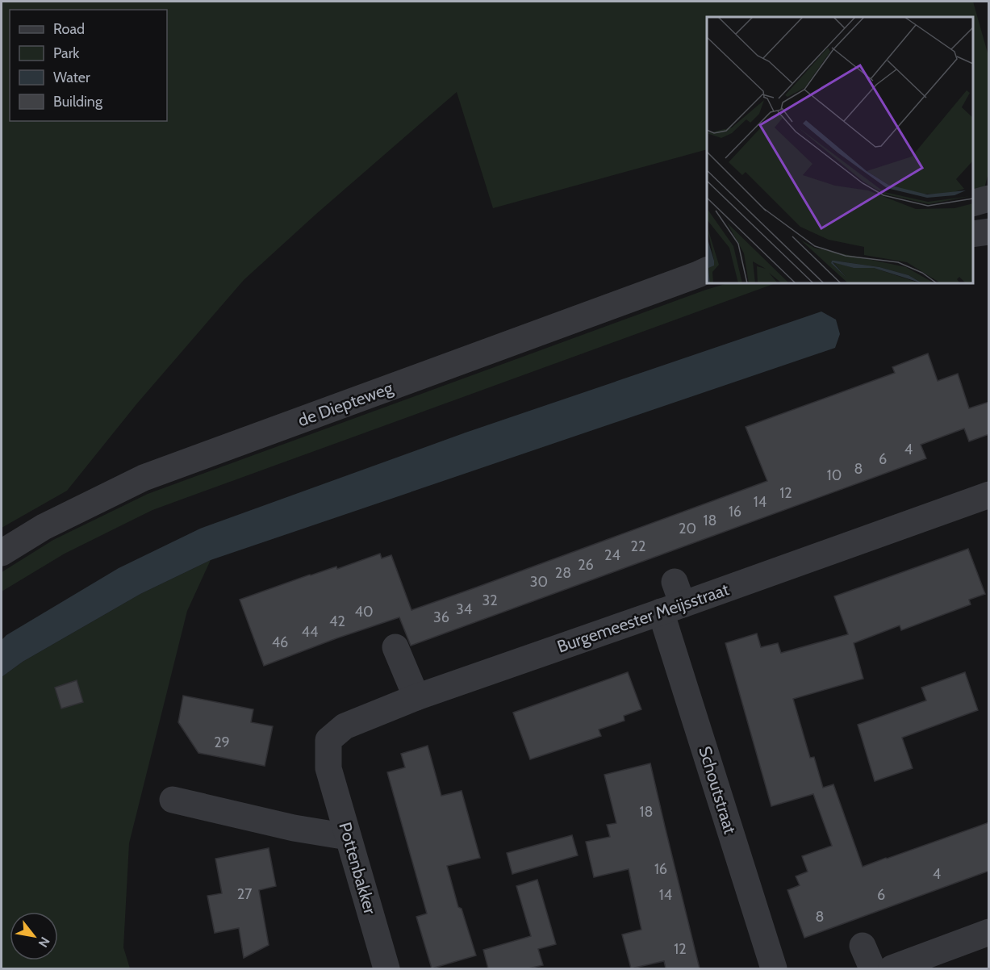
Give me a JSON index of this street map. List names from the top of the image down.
{
  "streets": {
    "street": [
      "de Diepteweg",
      "Burgemeester Meijsstraat",
      "Schoutstraat",
      "Pottenbakker"
    ]
  },
  "crossings": [
    ["Burgemeester Meijsstraat", "Schoutstraat"],
    ["Burgemeester Meijsstraat", "Pottenbakker"]
  ],
  "house_numbers": [
    "4",
    "6",
    "8",
    "10",
    "12",
    "14",
    "16",
    "18",
    "20",
    "22",
    "24",
    "26",
    "28",
    "30",
    "32",
    "34",
    "40",
    "36",
    "42",
    "44",
    "46",
    "29",
    "18",
    "16",
    "4",
    "27",
    "14",
    "6",
    "8",
    "12"
  ],
  "legend": [
    "Road",
    "Park",
    "Water",
    "Building"
  ],
  "north": "bottom right"
}
